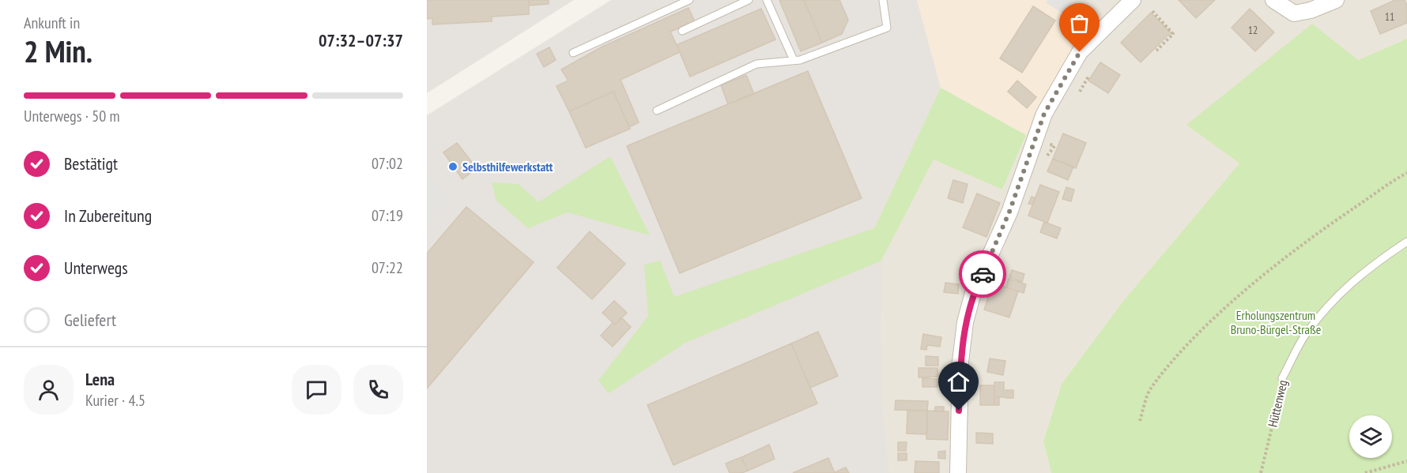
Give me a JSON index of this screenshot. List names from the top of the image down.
{
  "streets": {
    "lane": ["Hüttenweg"]
  },
  "parks": ["Erholungszentrum Bruno-Bürgel-Straße"],
  "places": ["Selbsthilfewerkstatt"],
  "house_numbers": ["11", "12"],
  "page": {
    "heading": ["2 Min.", "Ankunft in", "07:32–07:37"],
    "panel": ["Lena", "Kurier · 4.5"],
    "bar": "Unterwegs · 50 m",
    "list": [
      ["Bestätigt", "07:02"],
      ["In Zubereitung", "07:19"],
      ["Unterwegs", "07:22"],
      "Geliefert"
    ]
  }
}
